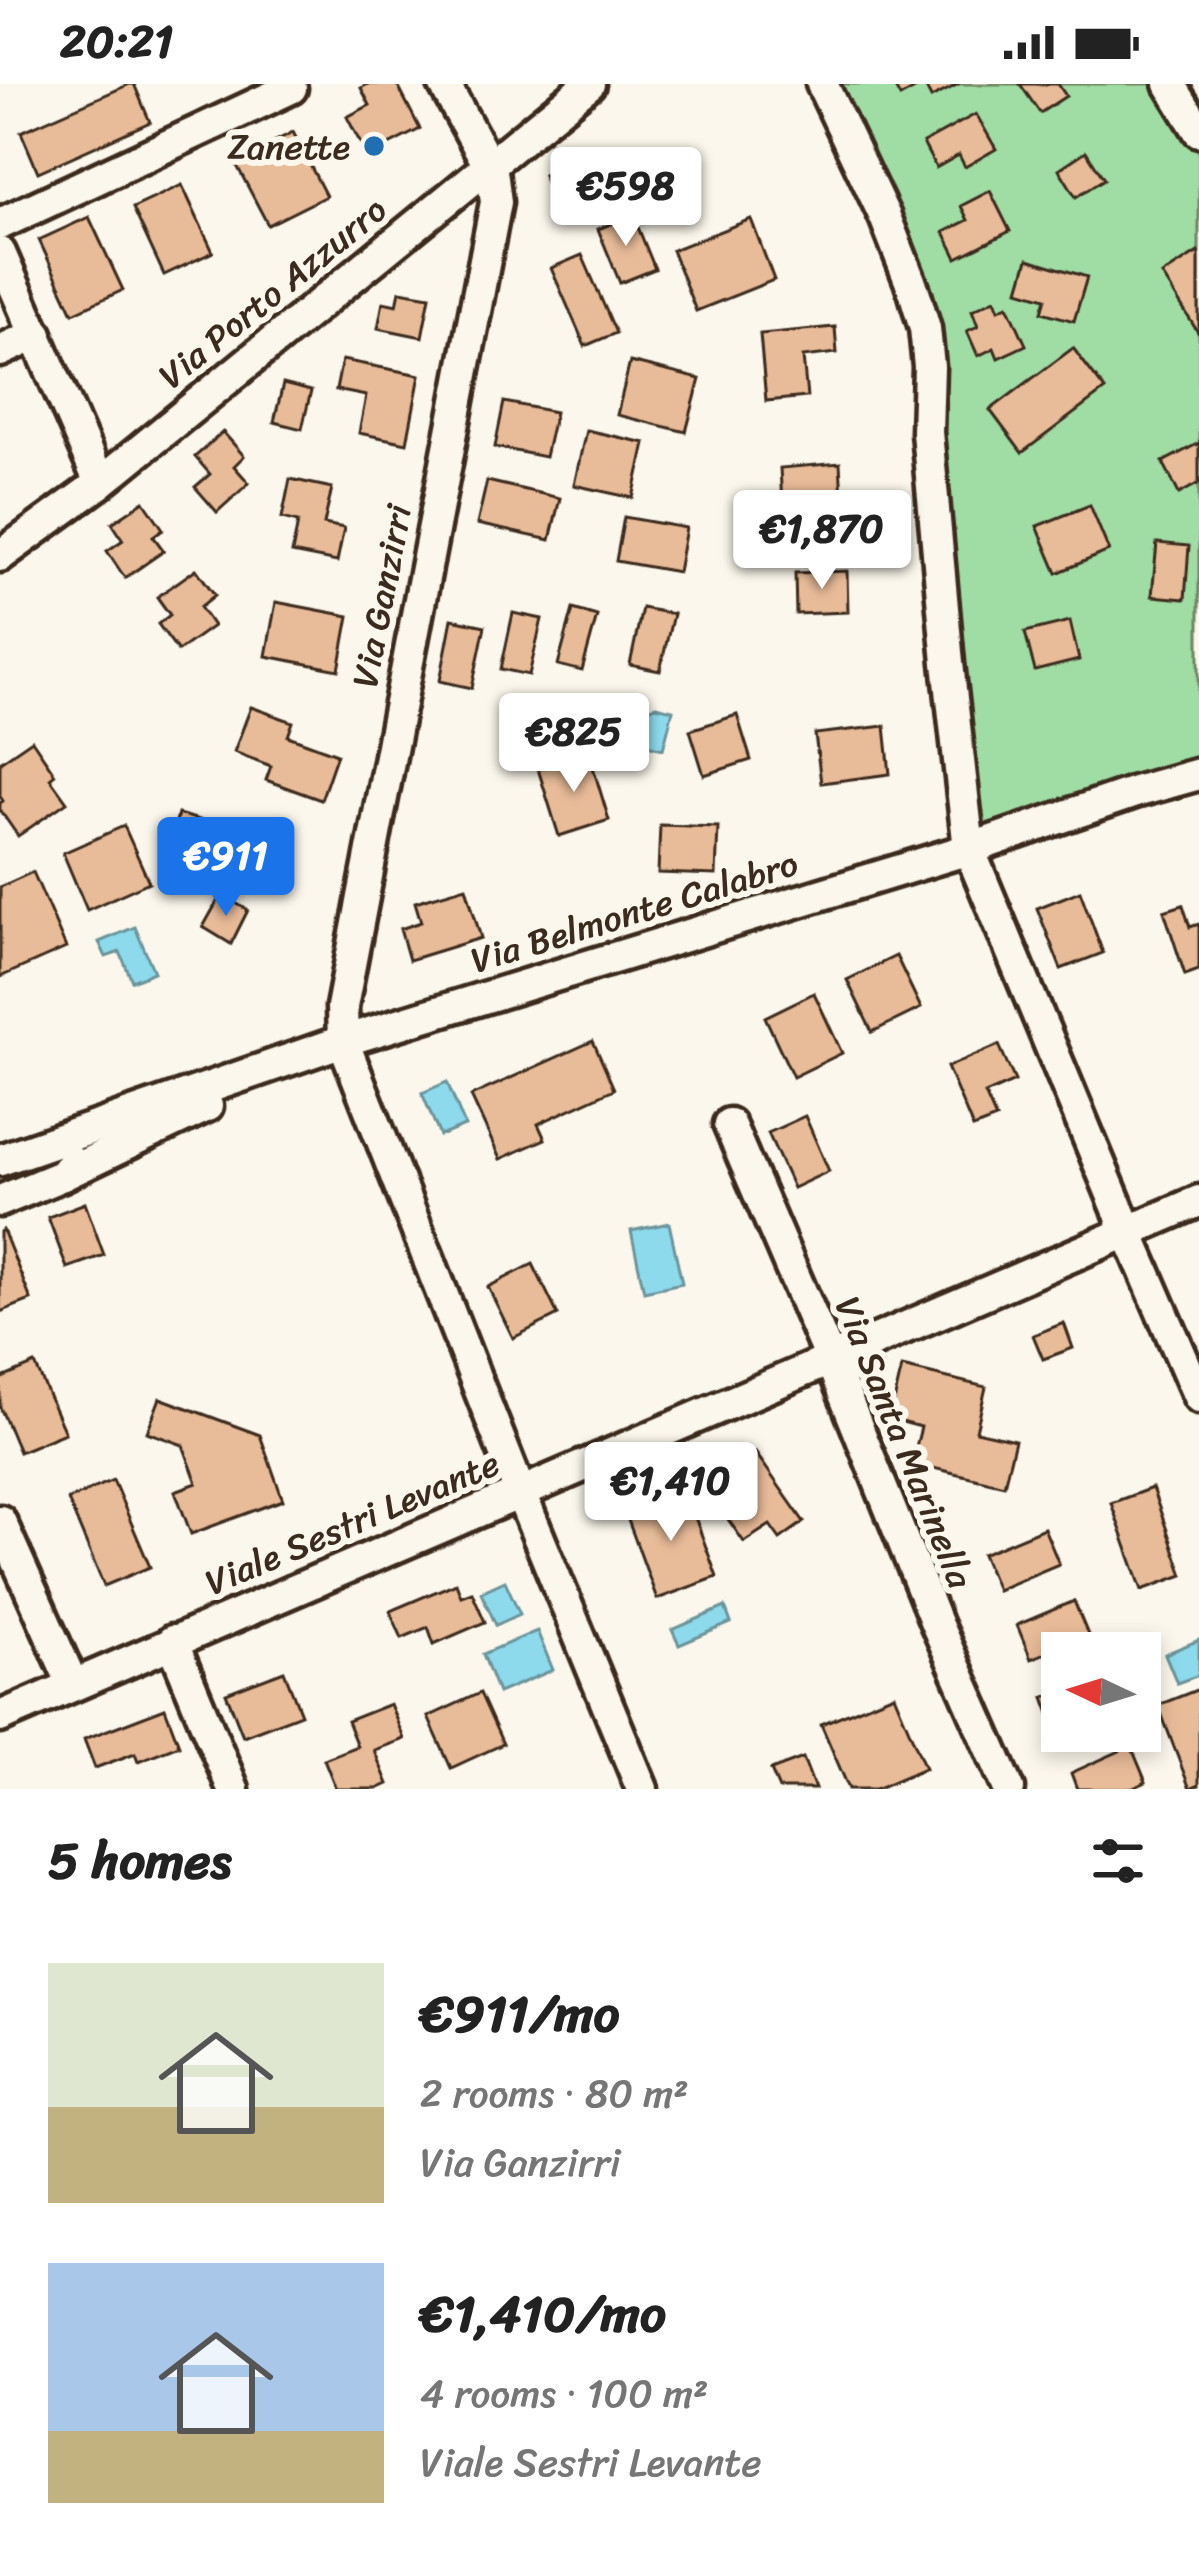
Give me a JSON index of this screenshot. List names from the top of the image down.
{
  "streets": {
    "street": [
      "Via Porto Azzurro",
      "Via Ganzirri",
      "Via Belmonte Calabro",
      "Via Santa Marinella",
      "Viale Sestri Levante"
    ]
  },
  "crossings": [
    ["Via Porto Azzurro", "Via Ganzirri"],
    ["Via Ganzirri", "Via Belmonte Calabro"],
    ["Via Santa Marinella", "Viale Sestri Levante"]
  ],
  "places": ["Zanette"],
  "north": "left",
  "page": {
    "status": "20:21",
    "price": [
      "€598",
      "€1,870",
      "€825",
      "€911",
      "€1,410"
    ],
    "heading": "5 homes",
    "list": [
      {
        "name": "€911/mo",
        "note": "2 rooms · 80 m² · Via Ganzirri"
      },
      {
        "name": "€1,410/mo",
        "note": "4 rooms · 100 m² · Viale Sestri Levante"
      }
    ]
  }
}
